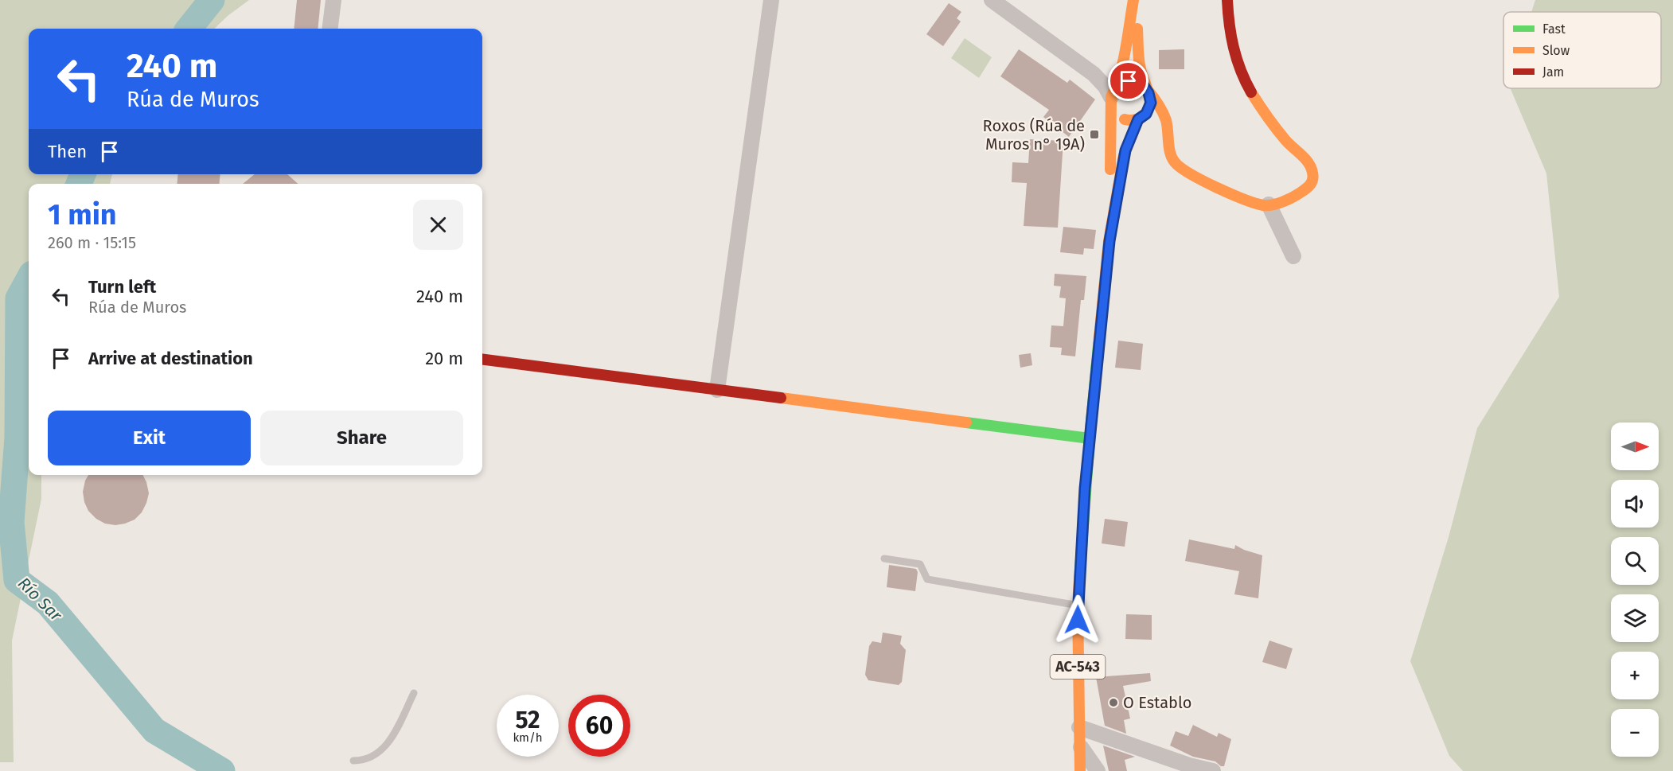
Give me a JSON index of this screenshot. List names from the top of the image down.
{
  "streets": {
    "main road": ["AC-543"]
  },
  "water": ["Río Sar"],
  "places": {
    "transit": ["Roxos (Rúa de Muros n° 19A)"],
    "other": ["O Establo"]
  },
  "legend": ["Fast", "Slow", "Jam"],
  "north": "right",
  "page": {
    "turn": ["240 m", "Rúa de Muros"],
    "then": "Then",
    "heading": ["1 min", "260 m · 15:15"],
    "list": [
      {
        "name": "Turn left",
        "note": "Rúa de Muros",
        "value": "240 m"
      },
      {
        "name": "Arrive at destination",
        "value": "20 m"
      }
    ],
    "buttons": ["Exit", "Share"],
    "map_buttons": ["+", "−"],
    "speed": "52 km/h",
    "limit": "60"
  }
}
